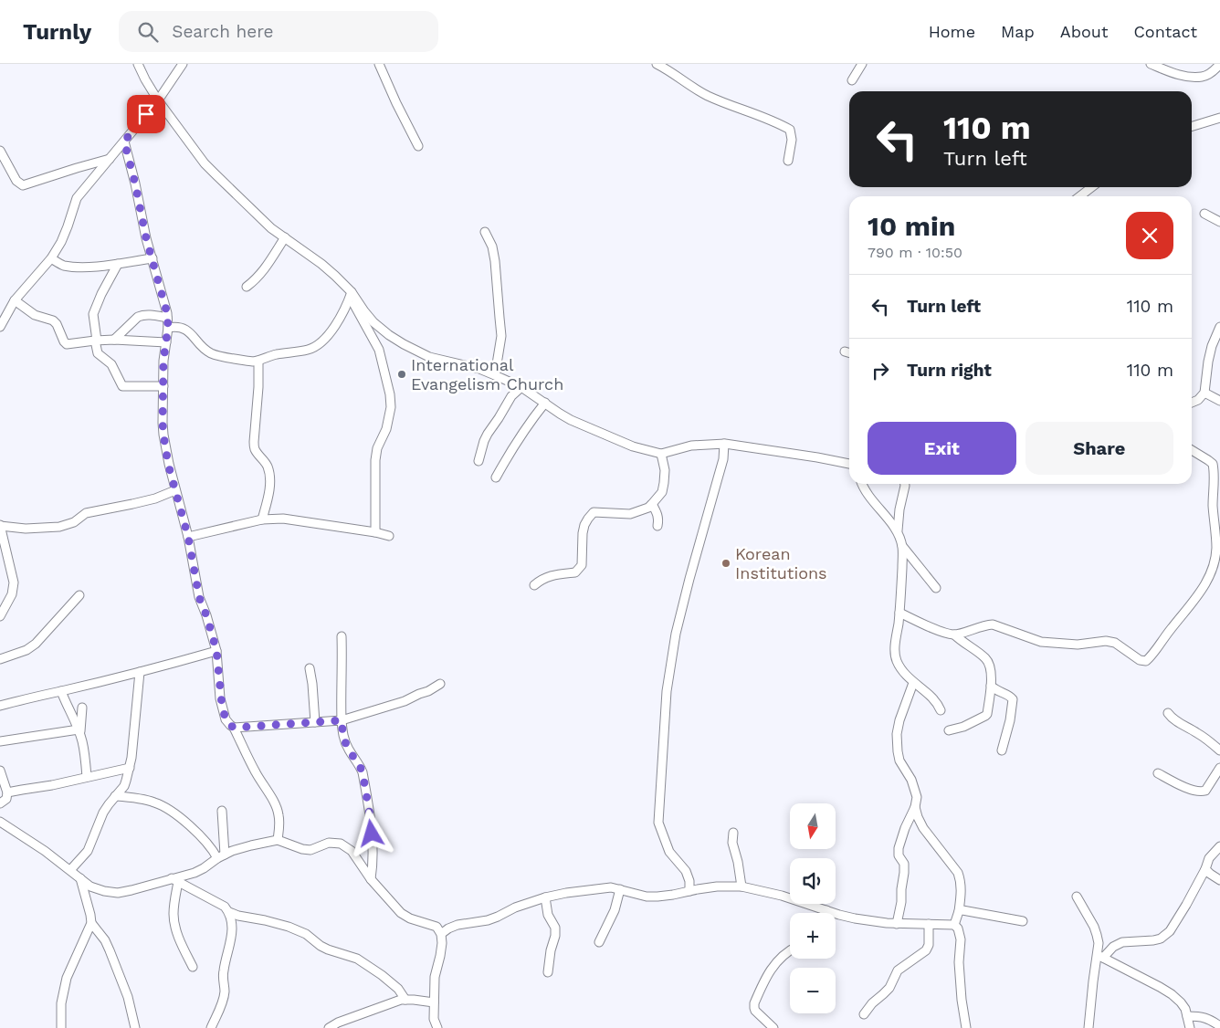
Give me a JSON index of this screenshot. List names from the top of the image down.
{
  "places": ["International Evangelism Church", "Korean Institutions"],
  "north": "bottom",
  "page": {
    "header": "Turnly",
    "search": "Search here",
    "nav": [
      "Home",
      "Map",
      "About",
      "Contact"
    ],
    "turn": ["110 m", "Turn left"],
    "heading": ["10 min", "790 m · 10:50"],
    "list": [
      {
        "name": "Turn left",
        "value": "110 m"
      },
      {
        "name": "Turn right",
        "value": "110 m"
      }
    ],
    "buttons": ["Exit", "Share"],
    "map_buttons": ["+", "−"]
  }
}
